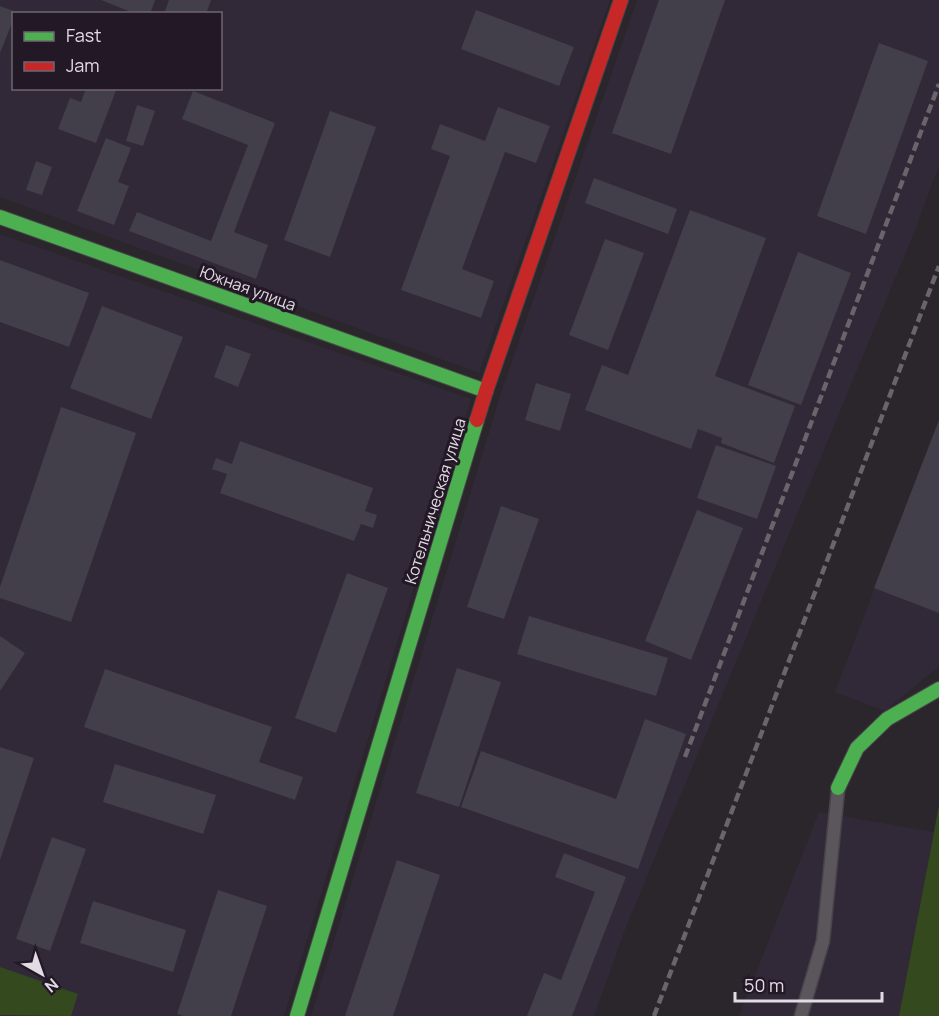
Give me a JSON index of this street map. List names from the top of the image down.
{
  "streets": {
    "street": ["Южная улица", "Котельническая улица"]
  },
  "crossings": [
    ["Южная улица", "Котельническая улица"]
  ],
  "legend": ["Fast", "Jam"],
  "scale_bar": "50 m",
  "north": "bottom right"
}
